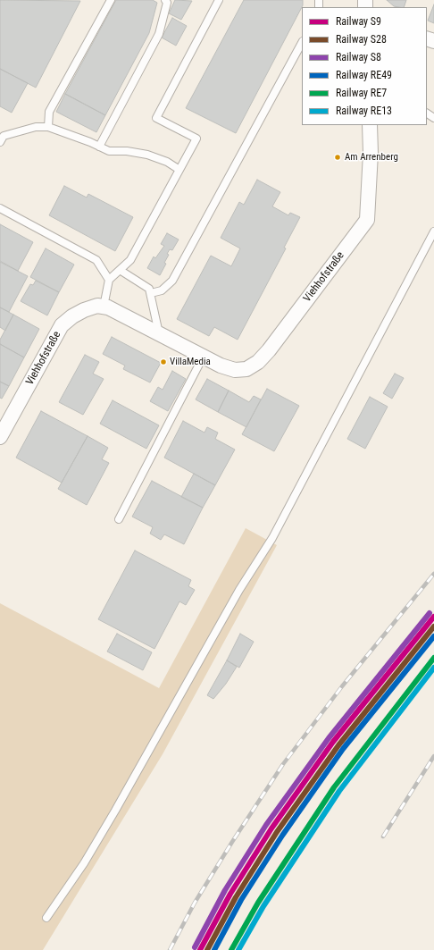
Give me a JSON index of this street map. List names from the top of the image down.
{
  "streets": {
    "street": ["Viehhofstraße"]
  },
  "places": ["Am Arrenberg", "VillaMedia"],
  "lines": [
    "rail line S8",
    "rail line S9",
    "rail line S28",
    "rail line RE49",
    "rail line RE7",
    "rail line RE13"
  ],
  "legend": [
    "Railway S9",
    "Railway S28",
    "Railway S8",
    "Railway RE49",
    "Railway RE7",
    "Railway RE13"
  ]
}
